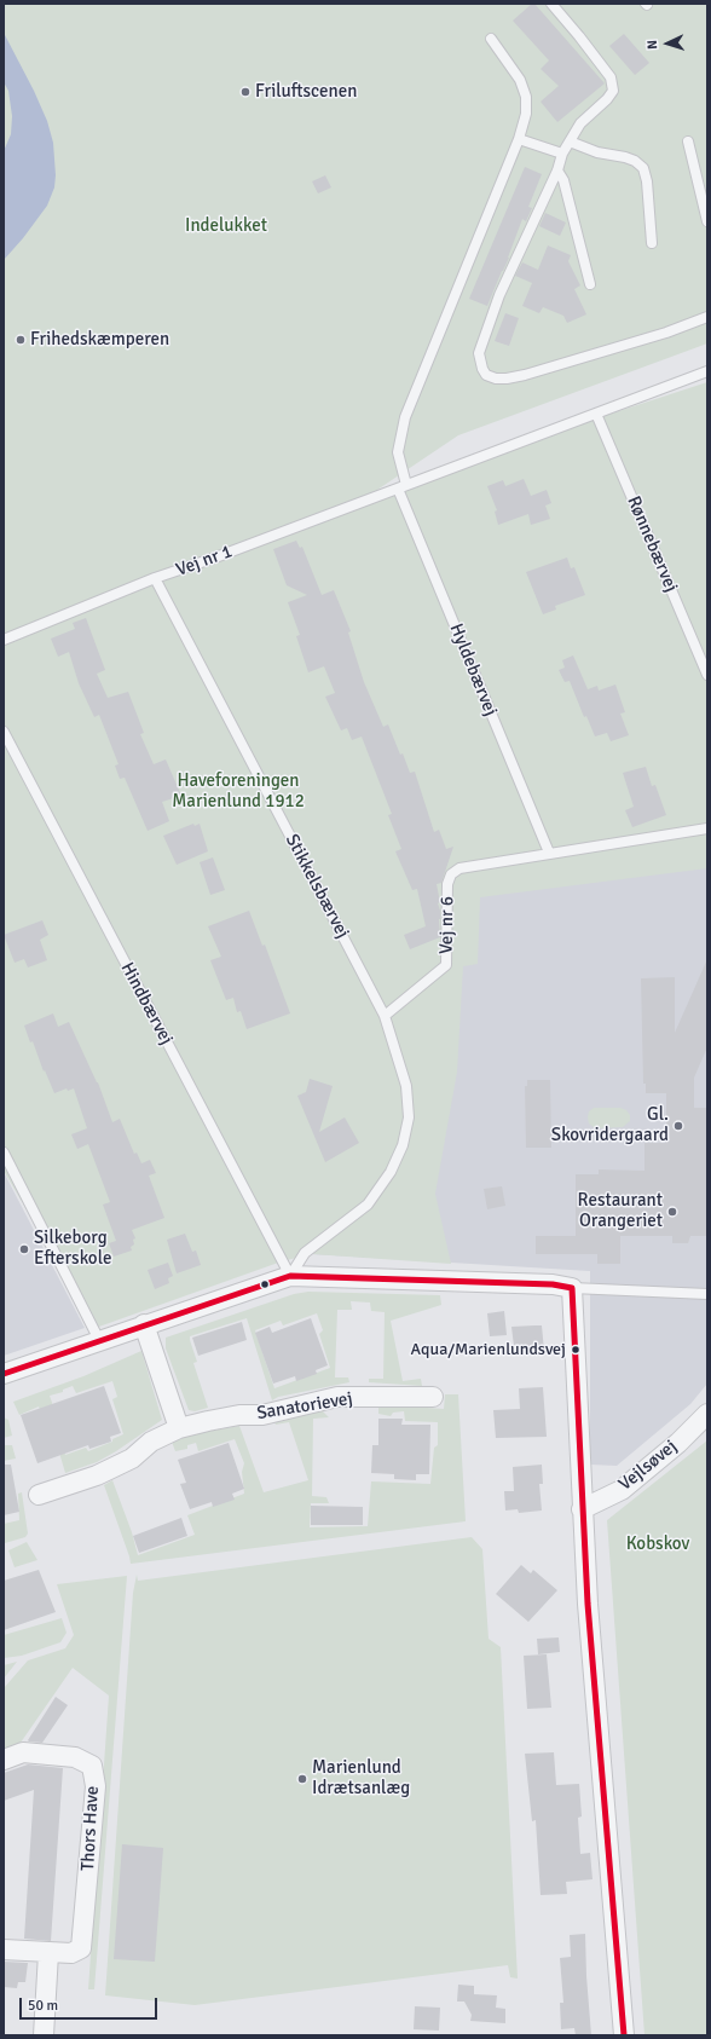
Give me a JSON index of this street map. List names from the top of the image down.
{
  "streets": {
    "street": ["Sanatorievej", "Vejlsøvej", "Thors Have"],
    "lane": [
      "Rønnebærvej",
      "Vej nr 1",
      "Hyldebærvej",
      "Stikkelsbærvej",
      "Vej nr 6",
      "Hindbærvej"
    ]
  },
  "crossings": [
    ["Rønnebærvej", "Vej nr 1"],
    ["Vej nr 1", "Hyldebærvej"],
    ["Vej nr 1", "Stikkelsbærvej"],
    ["Hyldebærvej", "Vej nr 6"],
    ["Stikkelsbærvej", "Vej nr 6"]
  ],
  "parks": ["Indelukket", "Haveforeningen Marienlund 1912", "Kobskov"],
  "places": [
    "Friluftscenen",
    "Frihedskæmperen",
    "Gl. Skovridergaard",
    "Restaurant Orangeriet",
    "Silkeborg Efterskole",
    "Aqua/Marienlundsvej",
    "Marienlund Idrætsanlæg"
  ],
  "scale_bar": "50 m",
  "north": "left"
}
